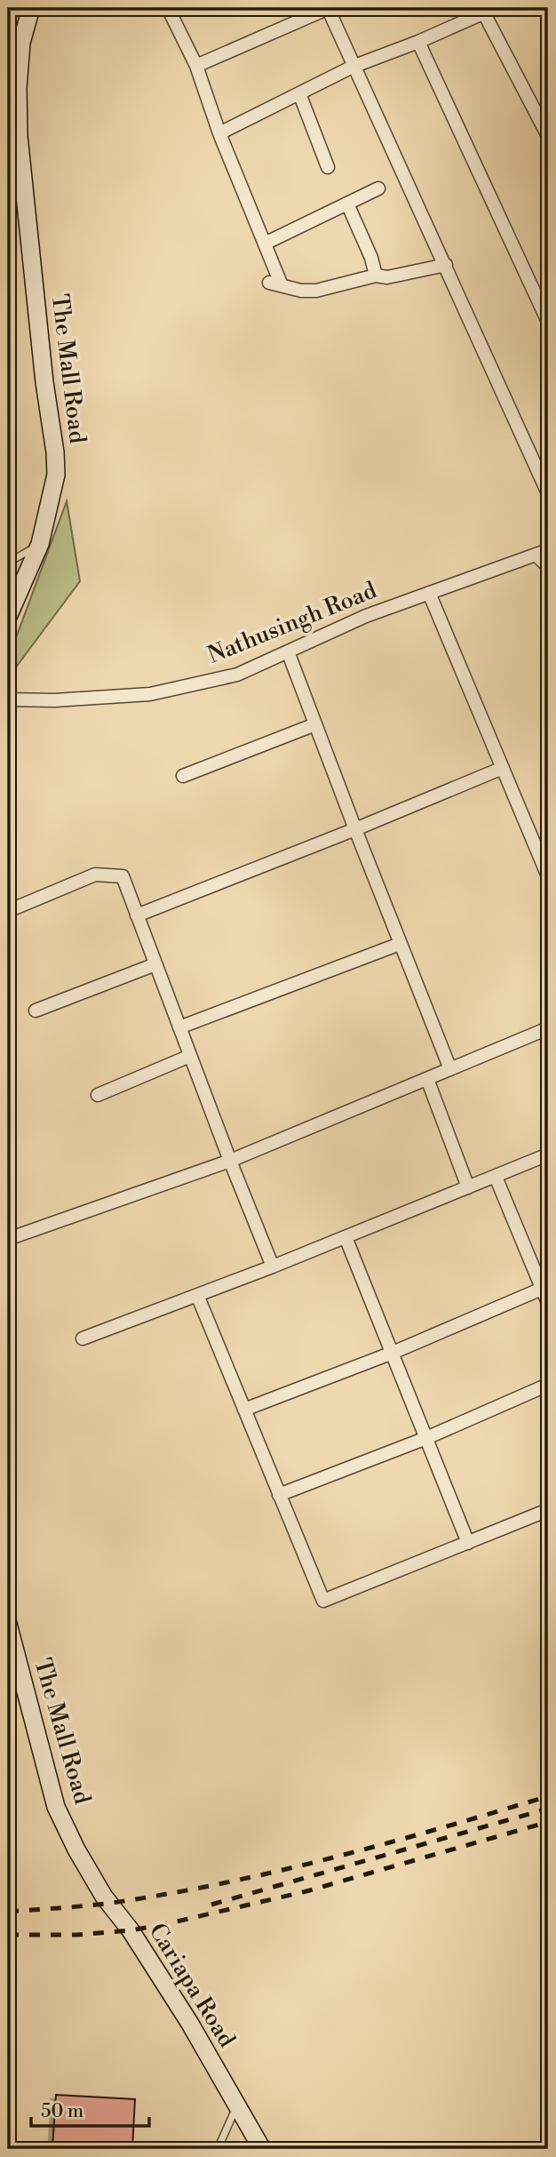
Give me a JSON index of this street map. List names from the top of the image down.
{
  "streets": {
    "street": ["The Mall Road", "Nathusingh Road", "Cariapa Road"]
  },
  "crossings": [
    ["The Mall Road", "Cariapa Road"]
  ],
  "scale_bar": "50 m"
}
